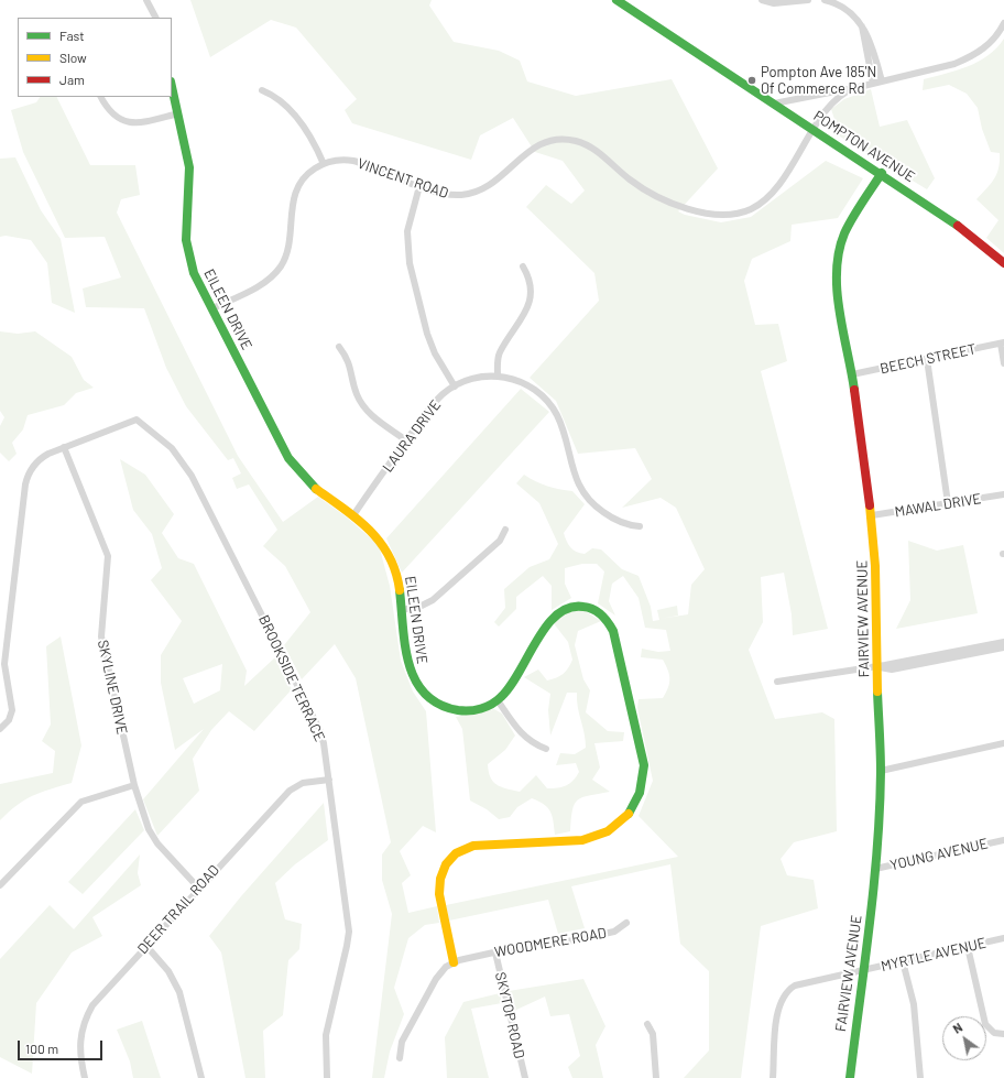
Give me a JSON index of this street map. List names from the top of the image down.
{
  "streets": {
    "street": [
      "POMPTON AVENUE",
      "VINCENT ROAD",
      "EILEEN DRIVE",
      "BEECH STREET",
      "LAURA DRIVE",
      "MAWAL DRIVE",
      "FAIRVIEW AVENUE",
      "BROOKSIDE TERRACE",
      "SKYLINE DRIVE",
      "YOUNG AVENUE",
      "DEER TRAIL ROAD",
      "WOODMERE ROAD",
      "MYRTLE AVENUE",
      "SKYTOP ROAD"
    ]
  },
  "crossings": [
    ["POMPTON AVENUE", "VINCENT ROAD"],
    ["POMPTON AVENUE", "FAIRVIEW AVENUE"],
    ["VINCENT ROAD", "EILEEN DRIVE"],
    ["EILEEN DRIVE", "LAURA DRIVE"],
    ["EILEEN DRIVE", "WOODMERE ROAD"],
    ["BEECH STREET", "FAIRVIEW AVENUE"],
    ["MAWAL DRIVE", "FAIRVIEW AVENUE"],
    ["FAIRVIEW AVENUE", "YOUNG AVENUE"],
    ["FAIRVIEW AVENUE", "MYRTLE AVENUE"],
    ["BROOKSIDE TERRACE", "SKYLINE DRIVE"],
    ["BROOKSIDE TERRACE", "DEER TRAIL ROAD"],
    ["SKYLINE DRIVE", "DEER TRAIL ROAD"],
    ["WOODMERE ROAD", "SKYTOP ROAD"]
  ],
  "places": ["Pompton Ave 185'N Of Commerce Rd"],
  "legend": ["Fast", "Slow", "Jam"],
  "scale_bar": "100 m",
  "north": "top left"
}
